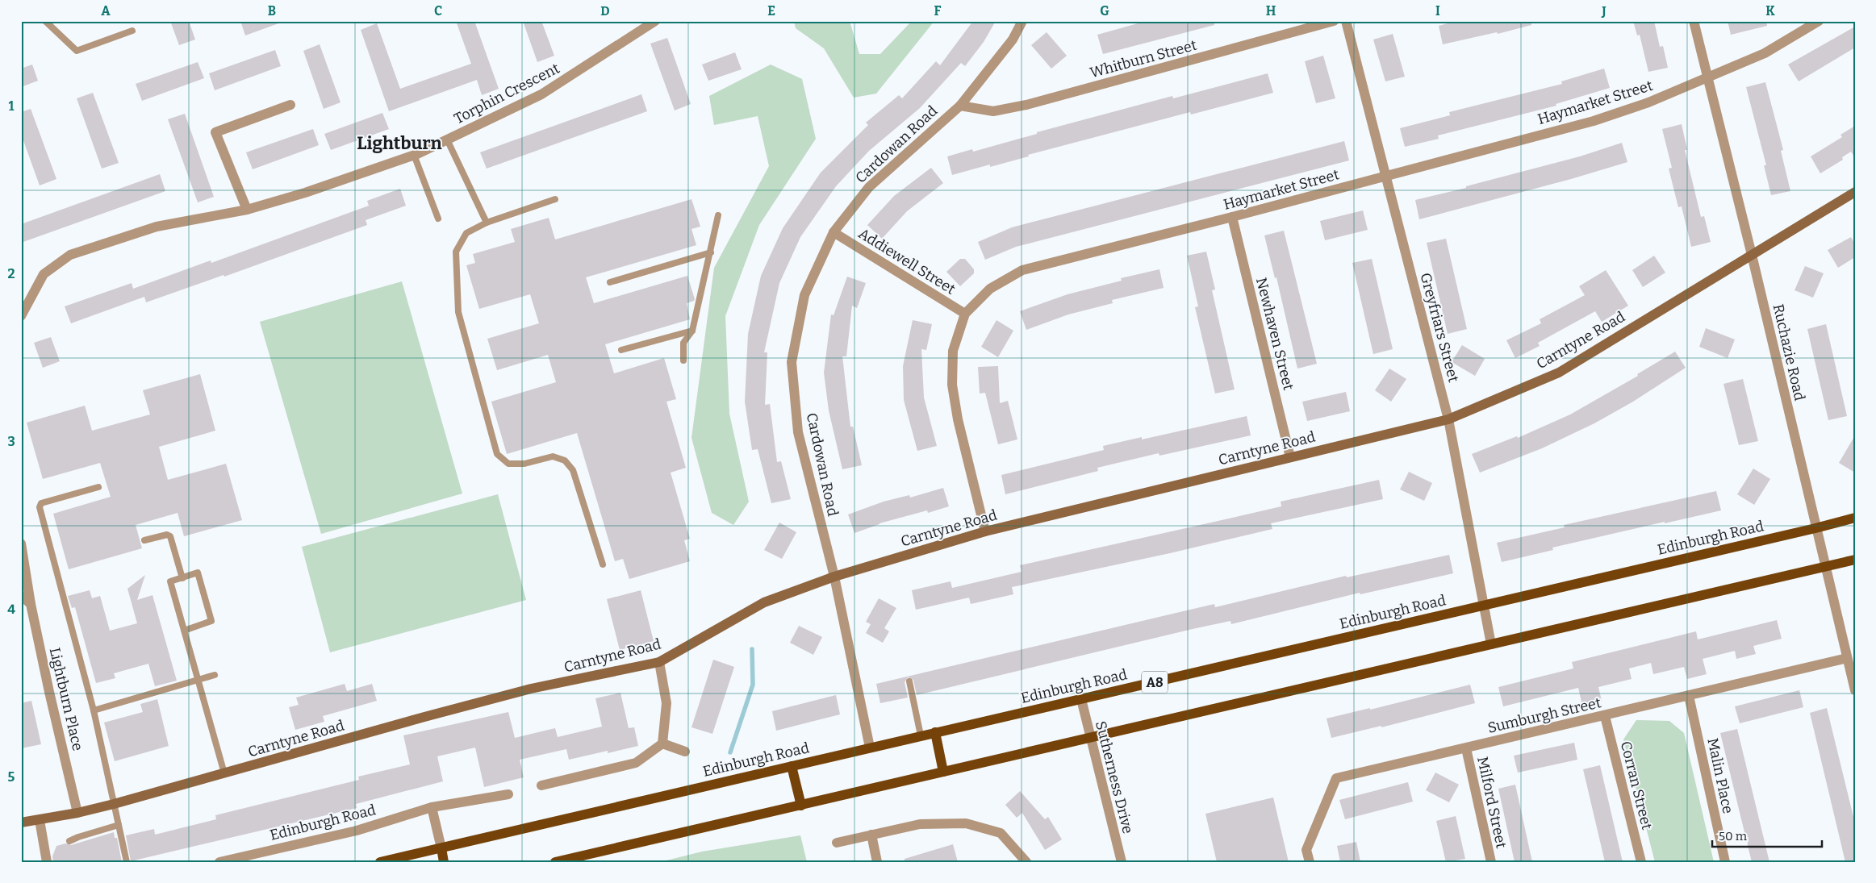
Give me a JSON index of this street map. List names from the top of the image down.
{
  "streets": {
    "main road": ["Edinburgh Road", "A8"],
    "street": [
      "Whitburn Street",
      "Torphin Crescent",
      "Haymarket Street",
      "Cardowan Road",
      "Addiewell Street",
      "Greyfriars Street",
      "Newhaven Street",
      "Carntyne Road",
      "Ruchazie Road",
      "Lightburn Place",
      "Sumburgh Street",
      "Malin Place",
      "Sutherness Drive",
      "Corran Street",
      "Milford Street"
    ]
  },
  "crossings": [
    ["Whitburn Street", "Cardowan Road"],
    ["Haymarket Street", "Addiewell Street"],
    ["Haymarket Street", "Greyfriars Street"],
    ["Haymarket Street", "Newhaven Street"],
    ["Haymarket Street", "Carntyne Road"],
    ["Haymarket Street", "Ruchazie Road"],
    ["Cardowan Road", "Addiewell Street"],
    ["Cardowan Road", "Carntyne Road"],
    ["Cardowan Road", "Edinburgh Road"],
    ["Greyfriars Street", "Carntyne Road"],
    ["Greyfriars Street", "Edinburgh Road"],
    ["Newhaven Street", "Carntyne Road"],
    ["Carntyne Road", "Ruchazie Road"],
    ["Carntyne Road", "Lightburn Place"],
    ["Ruchazie Road", "Edinburgh Road"],
    ["Ruchazie Road", "Sumburgh Street"],
    ["Edinburgh Road", "Sutherness Drive"],
    ["Sumburgh Street", "Malin Place"],
    ["Sumburgh Street", "Corran Street"],
    ["Sumburgh Street", "Milford Street"]
  ],
  "districts": ["Lightburn"],
  "scale_bar": "50 m",
  "grid": {
    "columns": [
      "A",
      "B",
      "C",
      "D",
      "E",
      "F",
      "G",
      "H",
      "I",
      "J",
      "K"
    ],
    "rows": [
      "1",
      "2",
      "3",
      "4",
      "5"
    ]
  }
}
